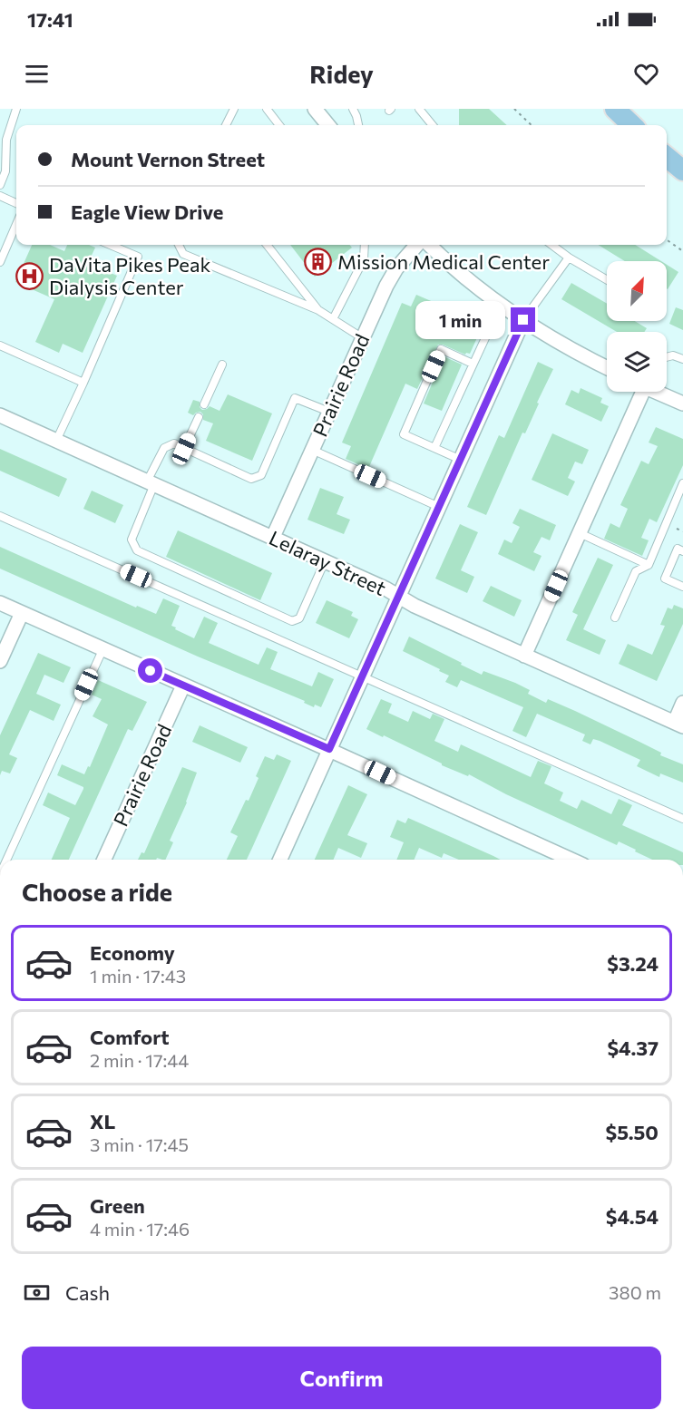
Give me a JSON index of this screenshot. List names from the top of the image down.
{
  "streets": {
    "street": ["Prairie Road", "Lelaray Street"]
  },
  "crossings": [
    ["Prairie Road", "Lelaray Street"]
  ],
  "places": {
    "building": ["Mission Medical Center"],
    "hospital": ["DaVita Pikes Peak Dialysis Center"]
  },
  "north": "top right",
  "page": {
    "status": "17:41",
    "header": "Ridey",
    "banner": ["Mount Vernon Street", "Eagle View Drive"],
    "bubble": "1 min",
    "heading": "Choose a ride",
    "list": [
      {
        "name": "Economy",
        "note": "1 min · 17:43",
        "value": "$3.24"
      },
      {
        "name": "Comfort",
        "note": "2 min · 17:44",
        "value": "$4.37"
      },
      {
        "name": "XL",
        "note": "3 min · 17:45",
        "value": "$5.50"
      },
      {
        "name": "Green",
        "note": "4 min · 17:46",
        "value": "$4.54"
      }
    ],
    "pay": ["Cash", "380 m"],
    "buttons": "Confirm"
  }
}
